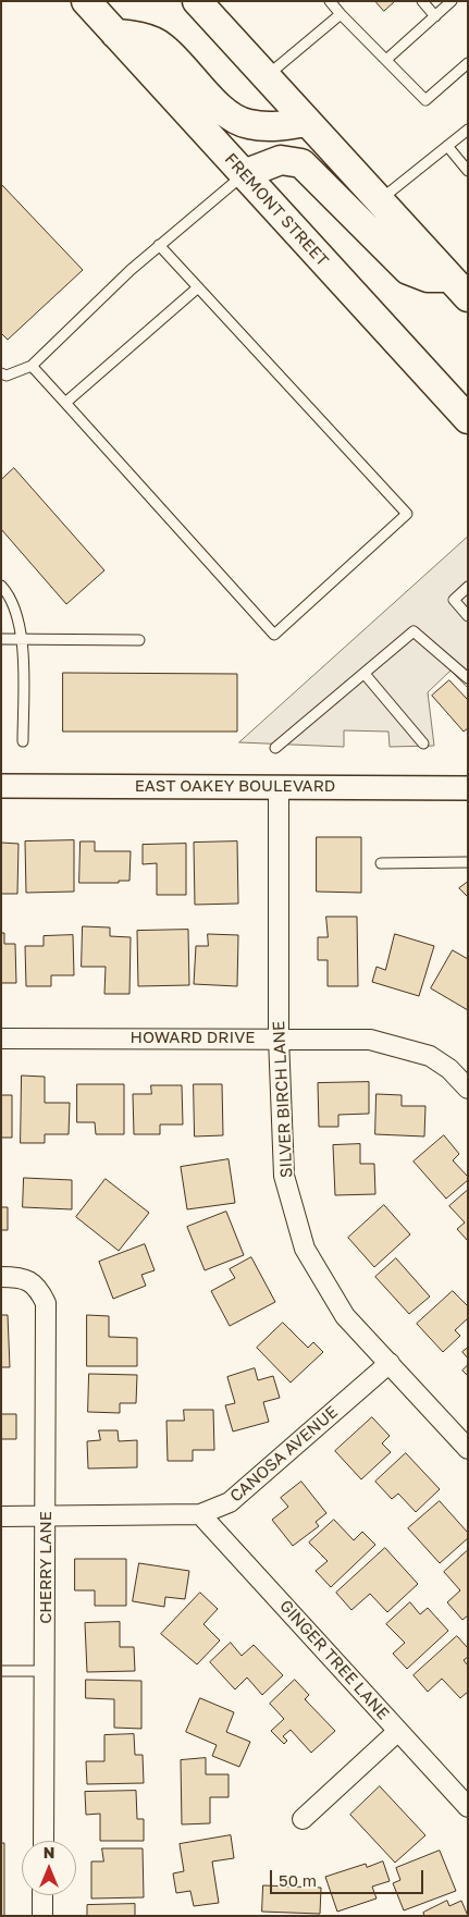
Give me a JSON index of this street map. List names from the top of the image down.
{
  "streets": {
    "main road": ["FREMONT STREET"],
    "street": [
      "EAST OAKEY BOULEVARD",
      "HOWARD DRIVE",
      "SILVER BIRCH LANE",
      "CANOSA AVENUE",
      "CHERRY LANE",
      "GINGER TREE LANE"
    ]
  },
  "crossings": [
    ["EAST OAKEY BOULEVARD", "SILVER BIRCH LANE"],
    ["HOWARD DRIVE", "SILVER BIRCH LANE"],
    ["SILVER BIRCH LANE", "CANOSA AVENUE"],
    ["CANOSA AVENUE", "CHERRY LANE"],
    ["CANOSA AVENUE", "GINGER TREE LANE"]
  ],
  "scale_bar": "50 m",
  "north": "top"
}
